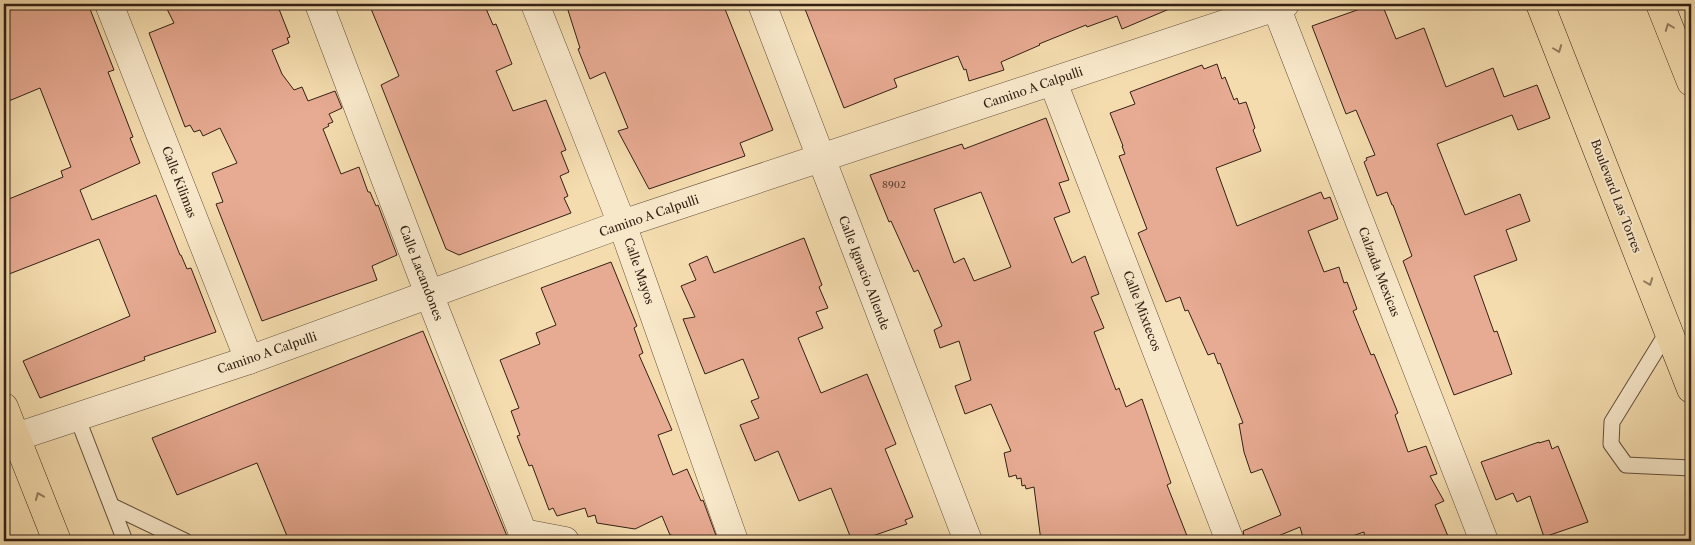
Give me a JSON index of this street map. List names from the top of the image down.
{
  "streets": {
    "main road": ["Boulevard Las Torres"],
    "street": [
      "Camino A Calpulli",
      "Calle Kilimas",
      "Calle Mayos",
      "Calzada Mexicas",
      "Calle Lacandones",
      "Calle Ignacio Allende",
      "Calle Mixtecos"
    ]
  },
  "crossings": [
    ["Camino A Calpulli", "Calle Kilimas"],
    ["Camino A Calpulli", "Calle Mayos"],
    ["Camino A Calpulli", "Calzada Mexicas"],
    ["Camino A Calpulli", "Calle Lacandones"],
    ["Camino A Calpulli", "Calle Ignacio Allende"],
    ["Camino A Calpulli", "Calle Mixtecos"]
  ],
  "one_way": ["Boulevard Las Torres"],
  "house_numbers": ["8902"]
}
